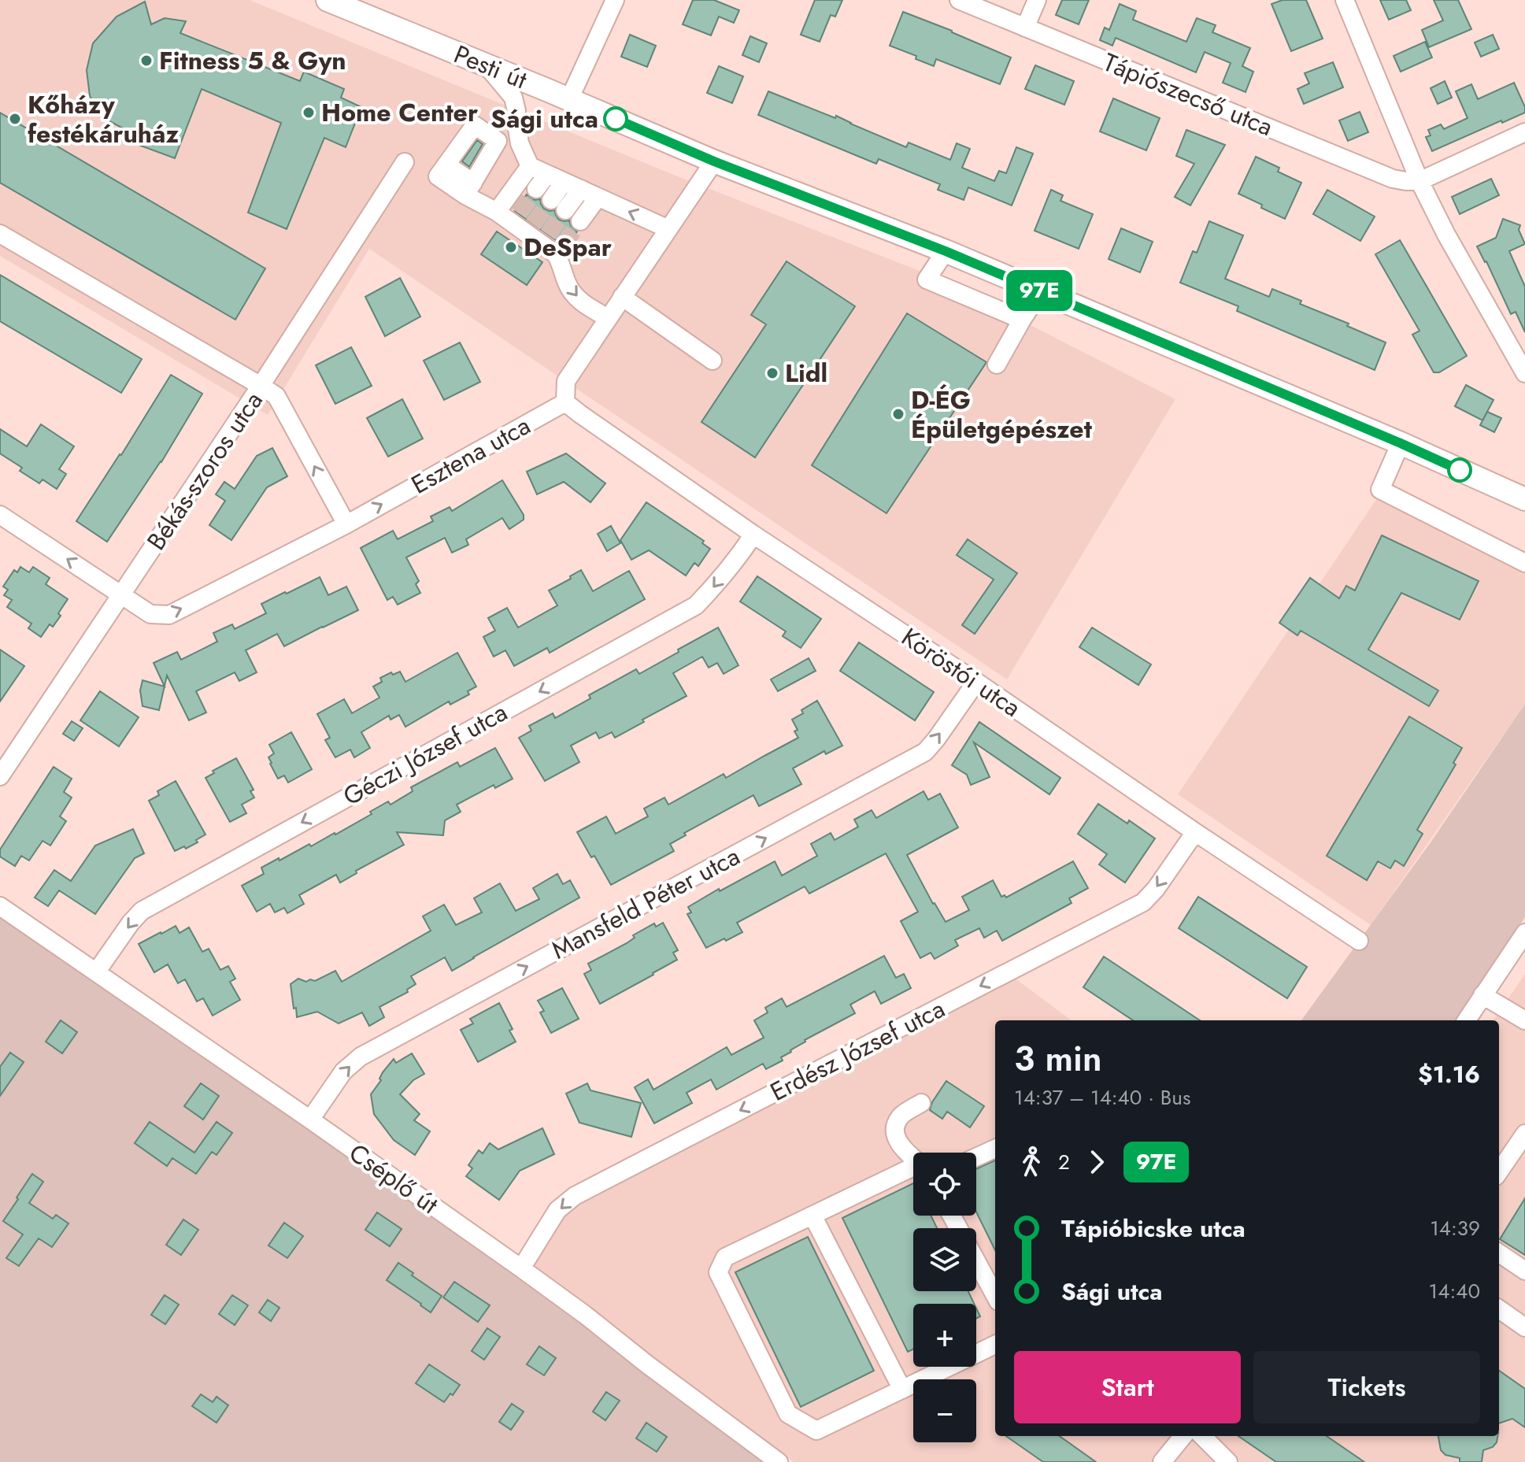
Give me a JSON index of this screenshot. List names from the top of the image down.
{
  "streets": {
    "main road": ["Pesti út"],
    "street": [
      "Tápiószecső utca",
      "Esztena utca",
      "Békás-szoros utca",
      "Köröstói utca",
      "Géczi József utca",
      "Mansfeld Péter utca",
      "Erdész József utca",
      "Cséplő út"
    ]
  },
  "crossings": [
    ["Esztena utca", "Békás-szoros utca"],
    ["Esztena utca", "Köröstói utca"],
    ["Köröstói utca", "Géczi József utca"],
    ["Köröstói utca", "Mansfeld Péter utca"],
    ["Köröstói utca", "Erdész József utca"],
    ["Géczi József utca", "Cséplő út"],
    ["Mansfeld Péter utca", "Cséplő út"],
    ["Erdész József utca", "Cséplő út"]
  ],
  "one_way": ["Géczi József utca", "Mansfeld Péter utca", "Erdész József utca"],
  "places": [
    "Fitness 5 & Gyn",
    "Home Center",
    "Kőházy festékáruház",
    "Sági utca",
    "DeSpar",
    "Lidl",
    "D-ÉG Épületgépészet"
  ],
  "lines": ["bus line 97E"],
  "page": {
    "on_map": "97E",
    "heading": ["3 min", "14:37 – 14:40 · Bus", "$1.16"],
    "legs": ["2", "97E"],
    "map_buttons": ["+", "−"],
    "list": [
      {
        "name": "Tápióbicske utca",
        "value": "14:39"
      },
      {
        "name": "Sági utca",
        "value": "14:40"
      }
    ],
    "buttons": ["Start", "Tickets"]
  }
}
